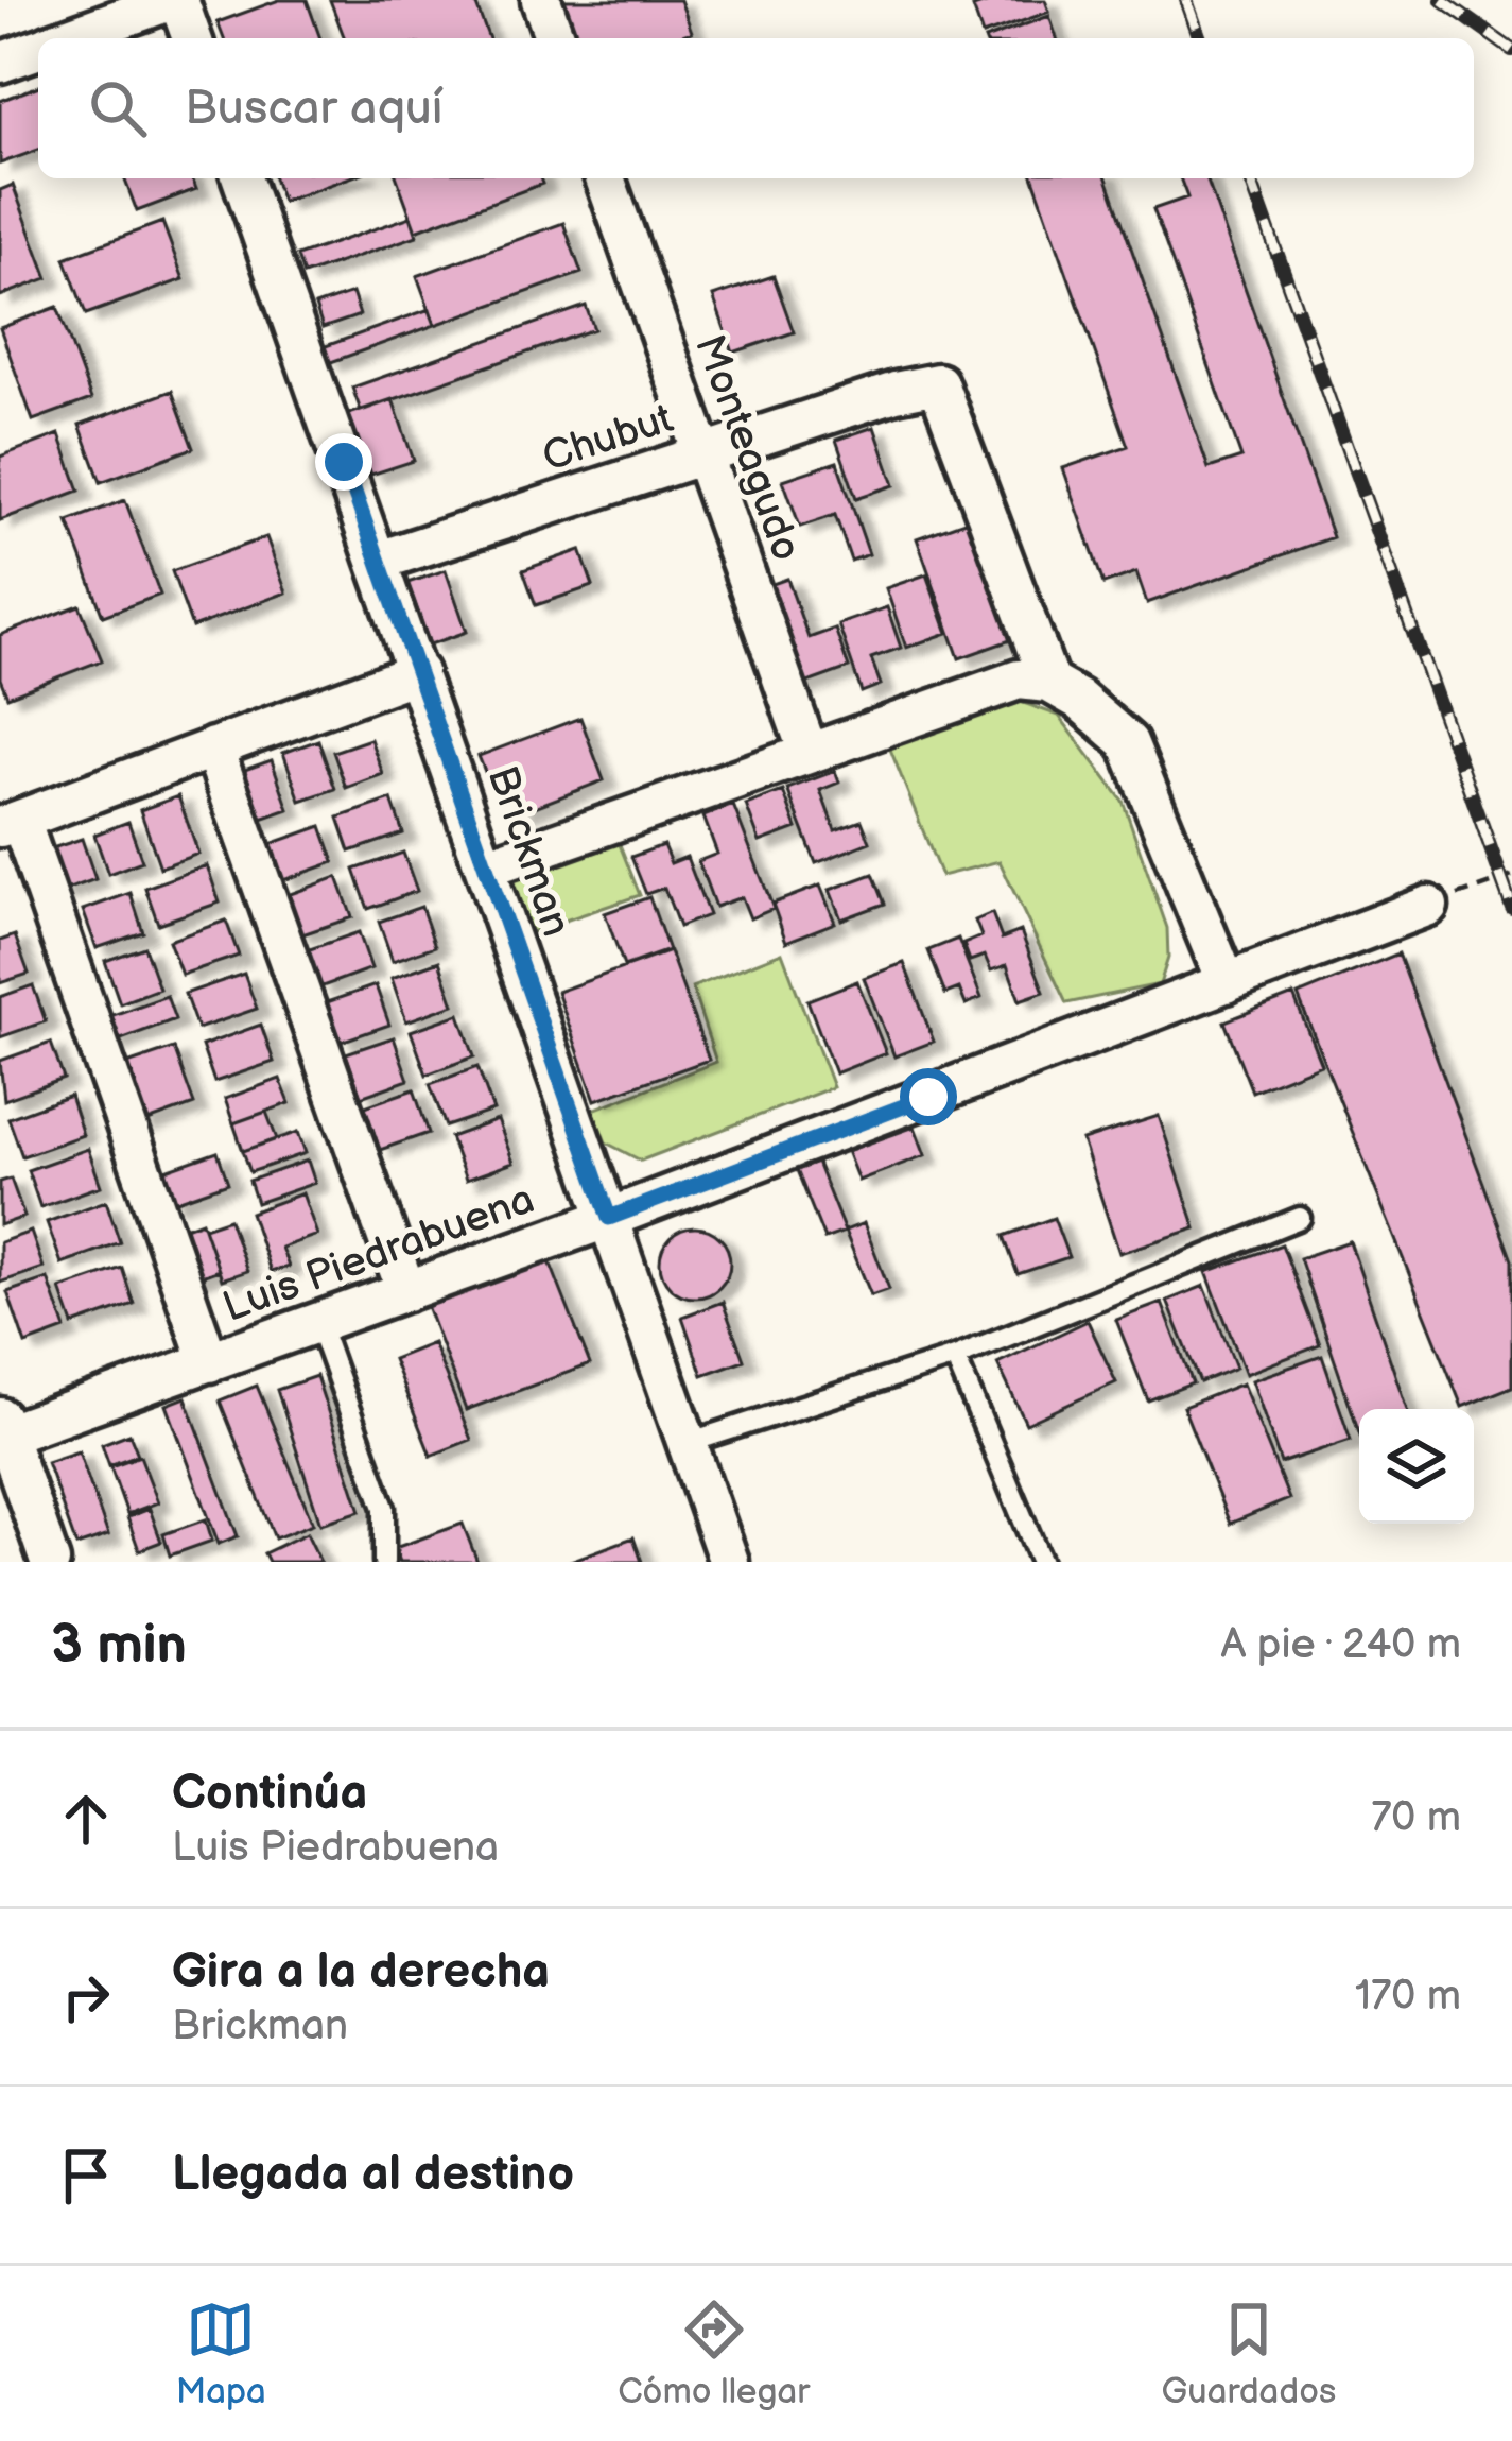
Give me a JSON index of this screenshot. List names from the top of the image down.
{
  "streets": {
    "street": [
      "Chubut",
      "Monteagudo",
      "Brickman",
      "Luis Piedrabuena"
    ]
  },
  "crossings": [
    ["Chubut", "Monteagudo"],
    ["Chubut", "Brickman"],
    ["Brickman", "Luis Piedrabuena"]
  ],
  "page": {
    "search": "Buscar aquí",
    "heading": ["3 min", "A pie · 240 m"],
    "list": [
      ["Continúa", "Luis Piedrabuena", "70 m"],
      ["Gira a la derecha", "Brickman", "170 m"],
      "Llegada al destino"
    ],
    "nav": ["Mapa", "Cómo llegar", "Guardados"]
  }
}
